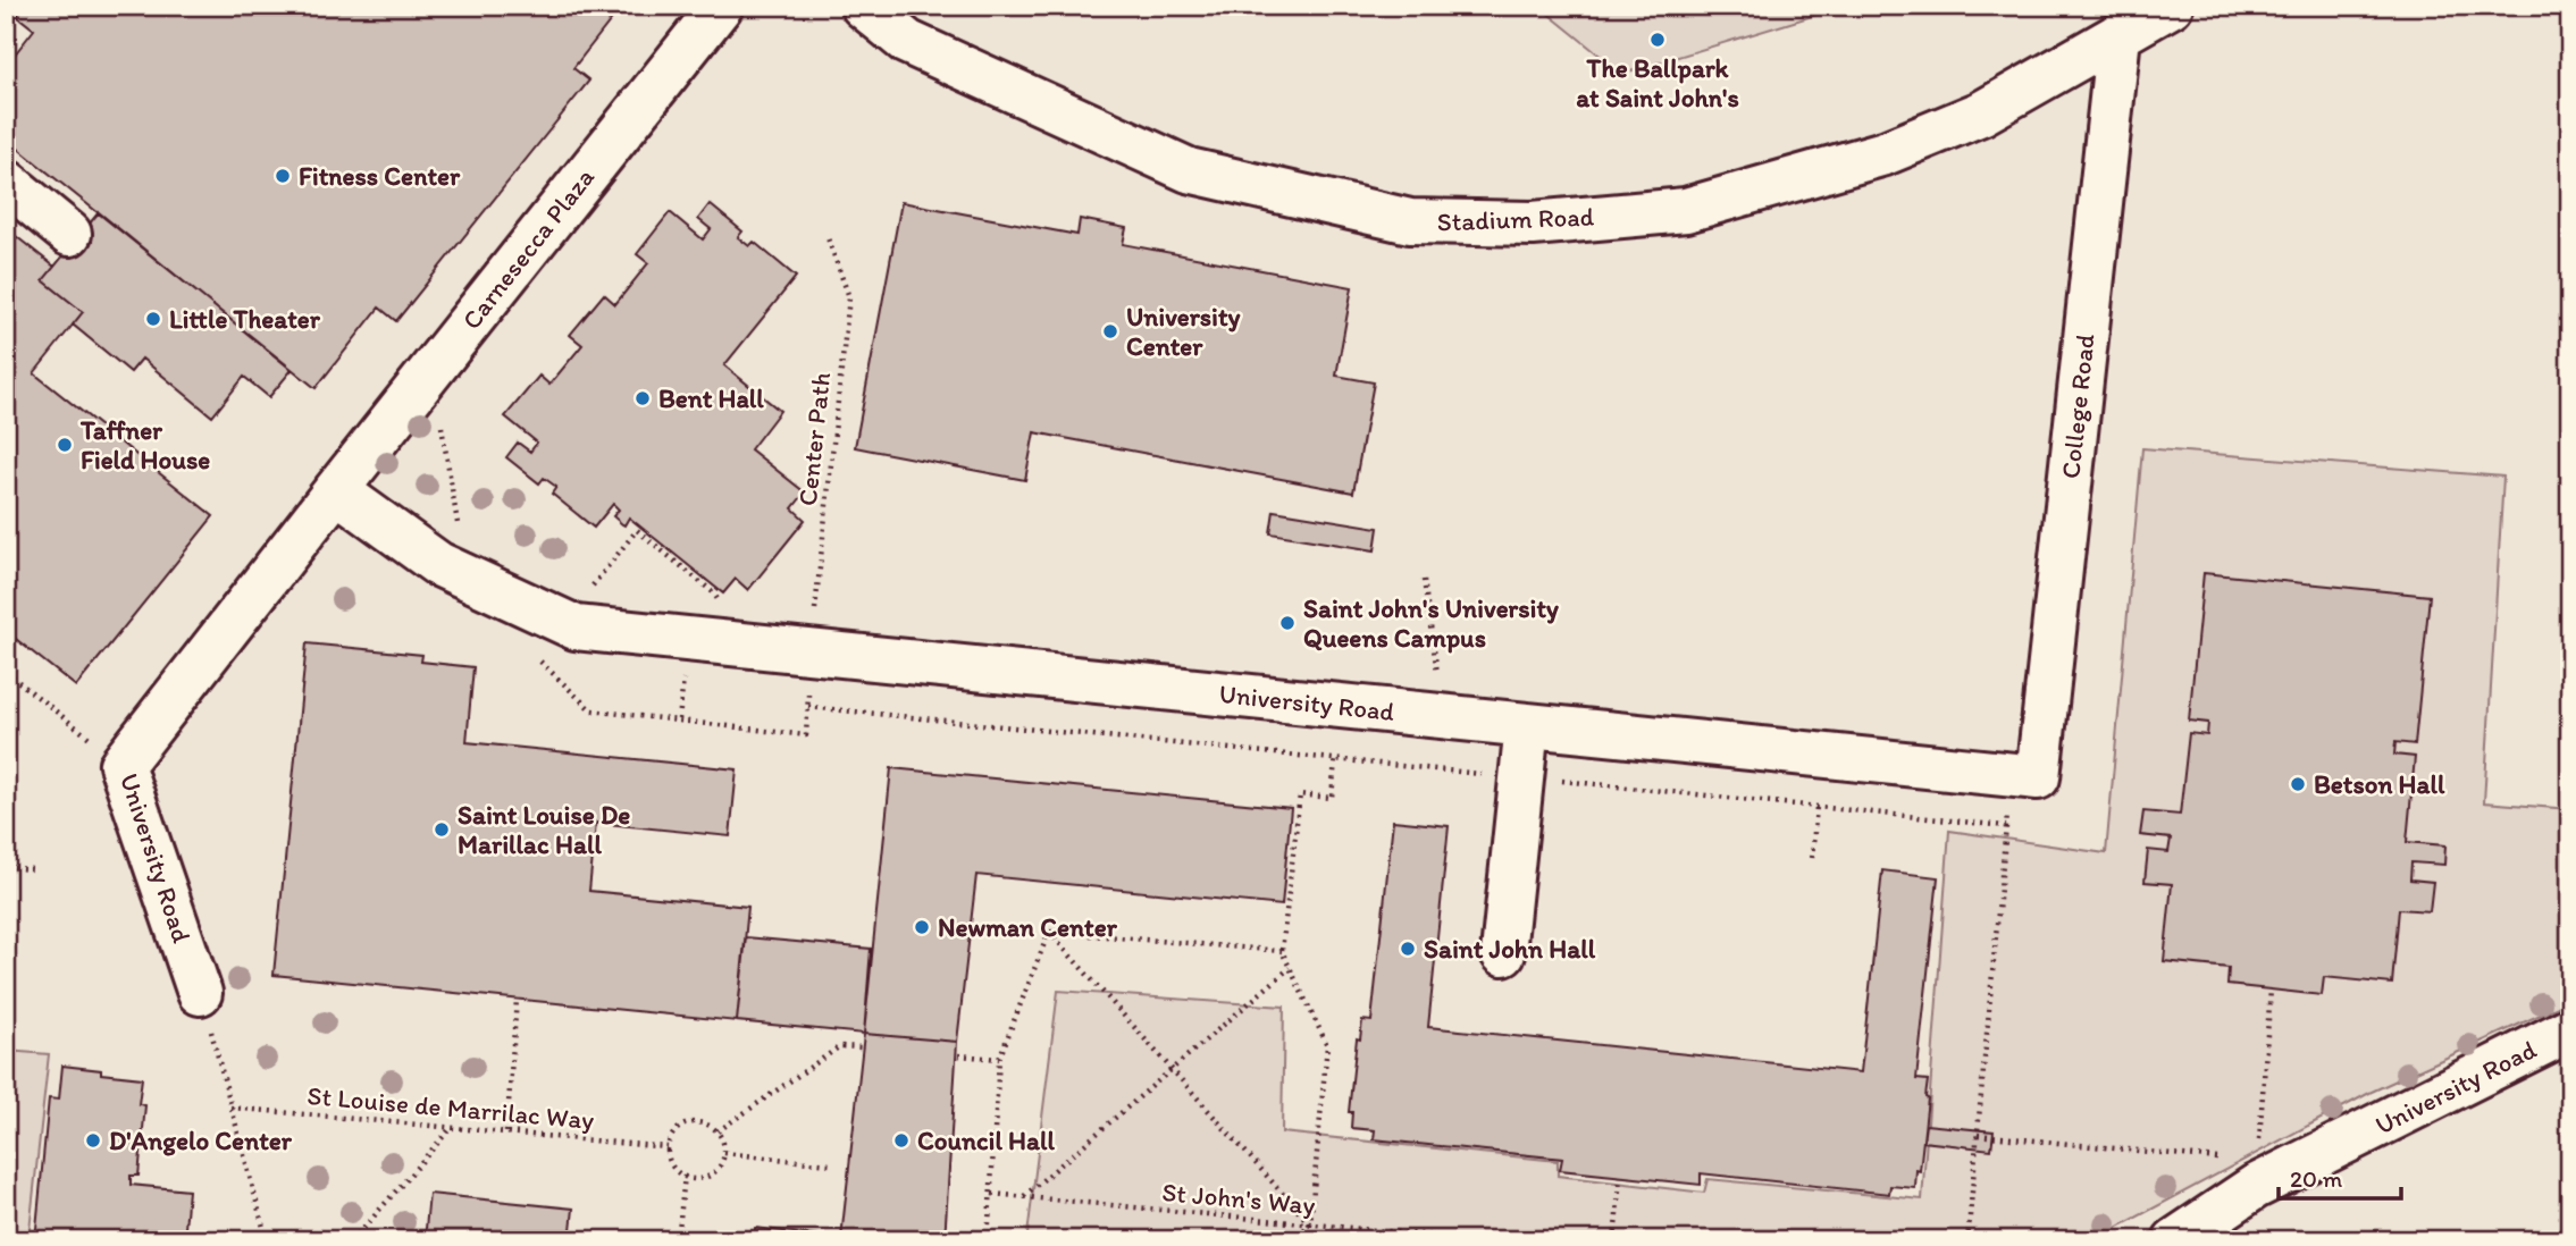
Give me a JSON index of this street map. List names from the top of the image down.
{
  "streets": {
    "lane": [
      "Stadium Road",
      "Carnesecca Plaza",
      "College Road",
      "University Road"
    ],
    "path": ["Center Path", "St Louise de Marrilac Way", "St John's Way"]
  },
  "crossings": [
    ["Stadium Road", "College Road"],
    ["Carnesecca Plaza", "University Road"],
    ["College Road", "University Road"],
    ["Center Path", "University Road"]
  ],
  "places": [
    "The Ballpark at Saint John's",
    "Fitness Center",
    "Little Theater",
    "University Center",
    "Bent Hall",
    "Taffner Field House",
    "Saint John's University Queens Campus",
    "Betson Hall",
    "Saint Louise De Marillac Hall",
    "Newman Center",
    "Saint John Hall",
    "D'Angelo Center",
    "Council Hall"
  ],
  "scale_bar": "20 m"
}
